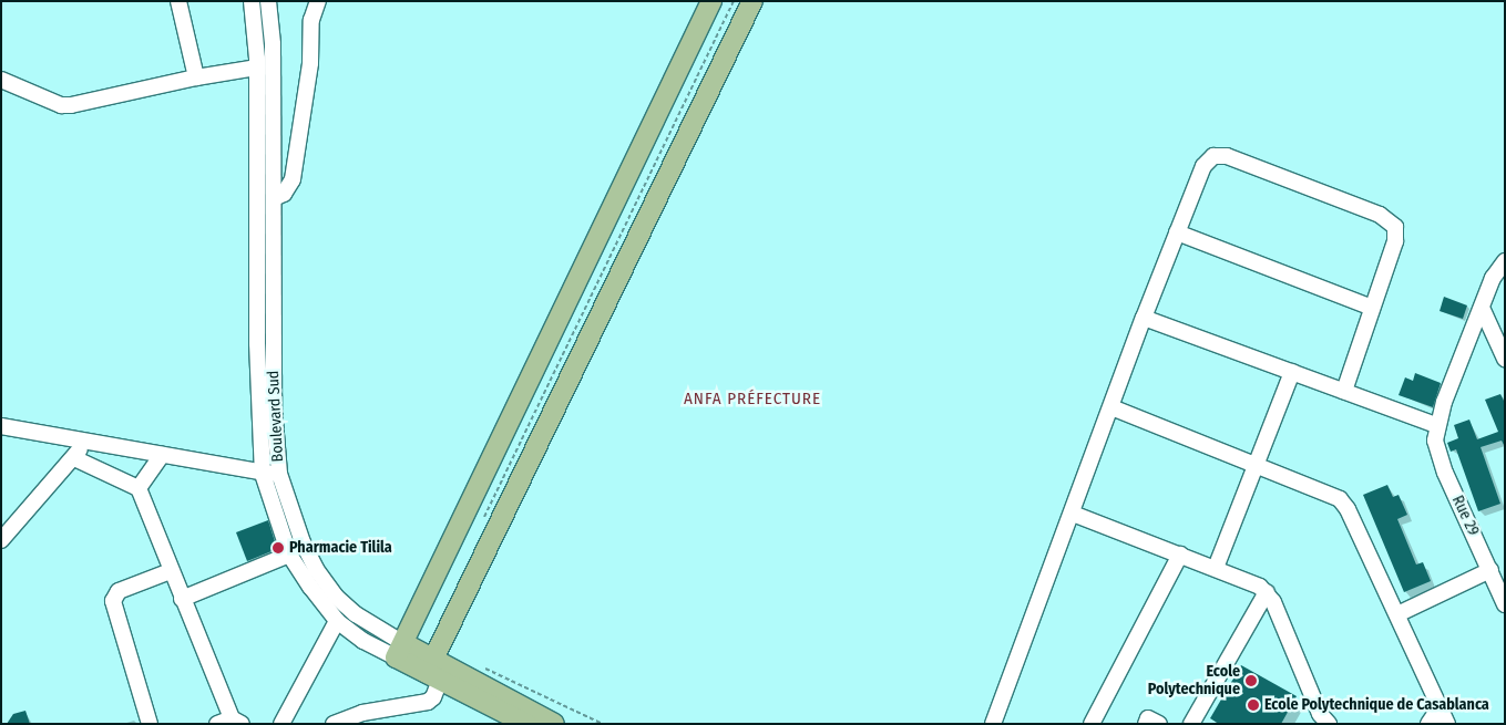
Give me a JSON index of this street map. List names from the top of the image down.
{
  "streets": {
    "main road": ["Boulevard Sud"],
    "street": ["Rue 29"]
  },
  "districts": ["ANFA PRÉFECTURE"],
  "places": ["Pharmacie Tilila", "Ecole Polytechnique", "Ecole Polytechnique de Casablanca"]
}
